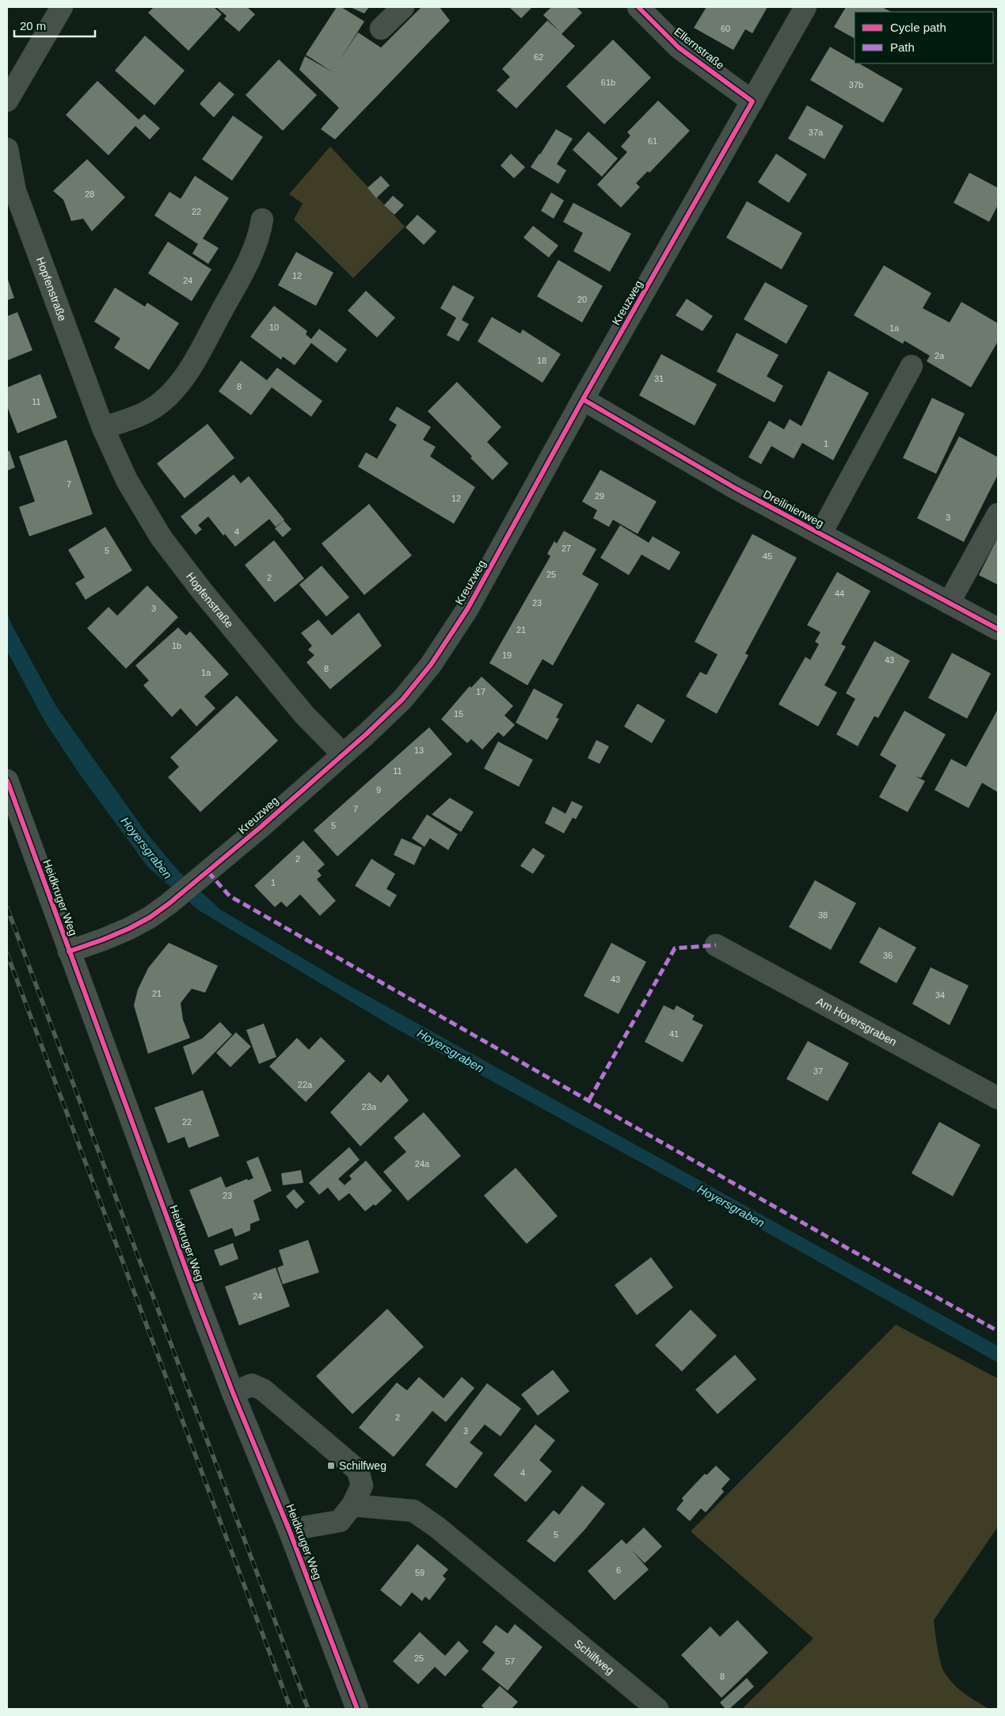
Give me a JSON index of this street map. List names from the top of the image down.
{
  "streets": {
    "street": [
      "Ellernstraße",
      "Hopfenstraße",
      "Kreuzweg",
      "Dreilinienweg",
      "Heidkruger Weg",
      "Am Hoyersgraben",
      "Schilfweg"
    ]
  },
  "crossings": [
    ["Ellernstraße", "Kreuzweg"],
    ["Hopfenstraße", "Kreuzweg"],
    ["Kreuzweg", "Dreilinienweg"],
    ["Kreuzweg", "Heidkruger Weg"]
  ],
  "water": ["Hoyersgraben"],
  "places": {
    "transit": ["Schilfweg"]
  },
  "house_numbers": [
    "60",
    "62",
    "61b",
    "37b",
    "37a",
    "61",
    "28",
    "22",
    "12",
    "24",
    "20",
    "10",
    "1a",
    "2a",
    "18",
    "31",
    "8",
    "11",
    "1",
    "7",
    "29",
    "12",
    "3",
    "4",
    "27",
    "5",
    "45",
    "25",
    "2",
    "44",
    "23",
    "3",
    "21",
    "1b",
    "19",
    "43",
    "8",
    "1a",
    "17",
    "15",
    "13",
    "11",
    "9",
    "7",
    "5",
    "2",
    "1",
    "38",
    "36",
    "43",
    "21",
    "34",
    "41",
    "37",
    "22a",
    "23a",
    "22",
    "24a",
    "23",
    "24",
    "2",
    "3",
    "4",
    "5",
    "6",
    "59",
    "25",
    "57",
    "8"
  ],
  "legend": ["Cycle path", "Path"],
  "scale_bar": "20 m"
}
